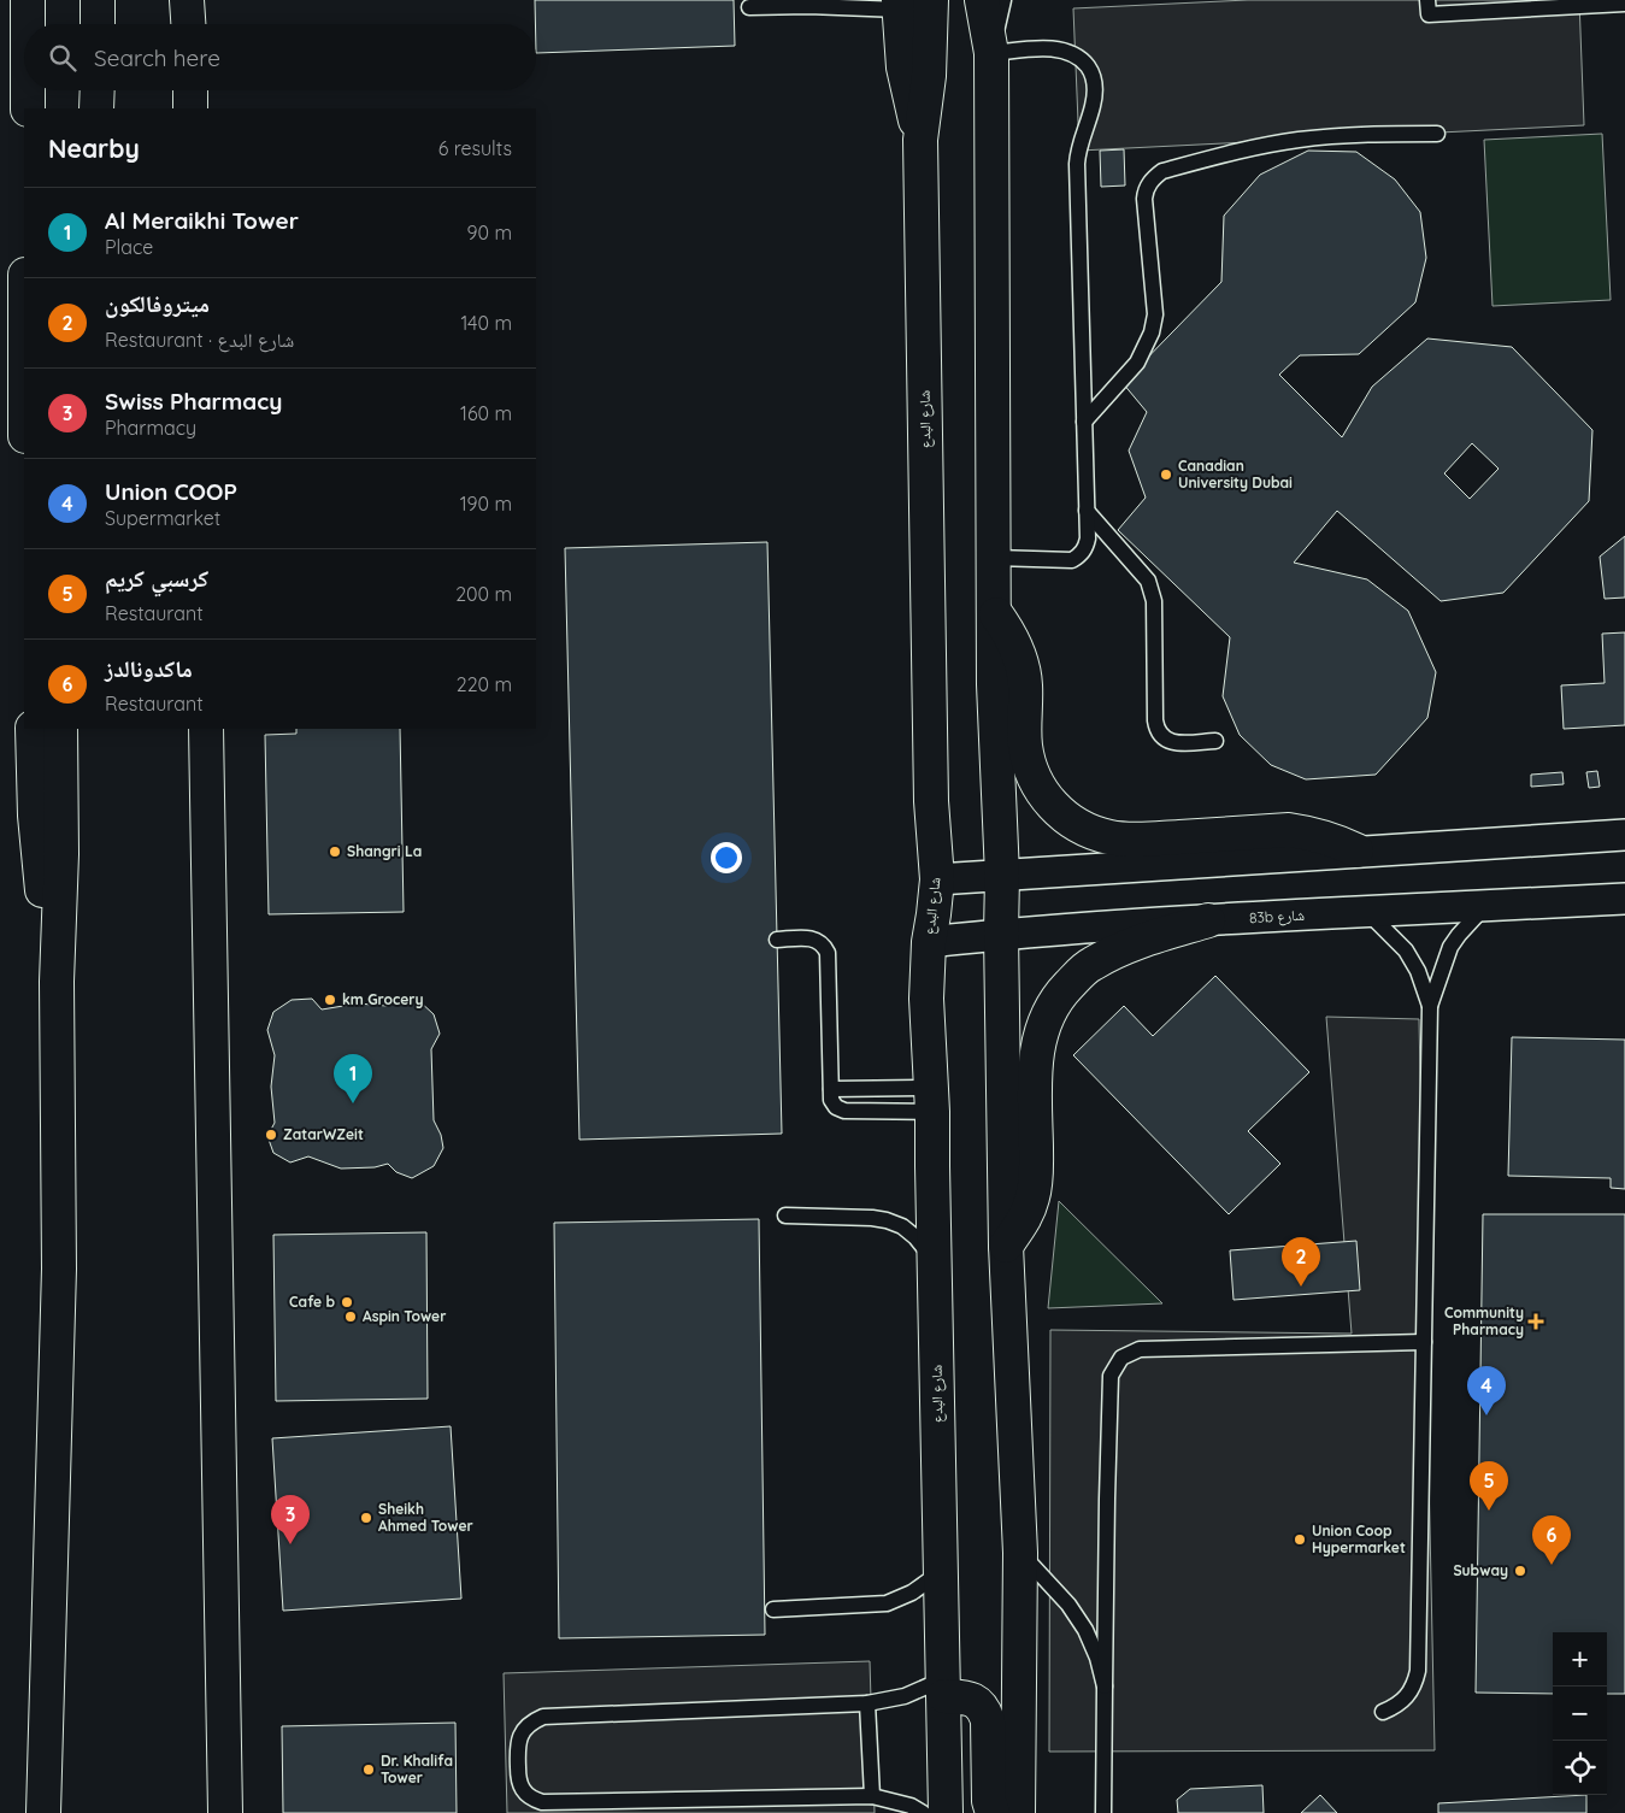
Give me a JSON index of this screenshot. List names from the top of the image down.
{
  "streets": {
    "main road": ["شارع البدع"],
    "street": ["83b شارع"]
  },
  "crossings": [
    ["شارع البدع", "83b شارع"]
  ],
  "places": {
    "other": [
      "Canadian University Dubai",
      "Shangri La",
      "km Grocery",
      "ZatarWZeit",
      "Cafe b",
      "Aspin Tower",
      "Sheikh Ahmed Tower",
      "Union Coop Hypermarket",
      "Subway",
      "Dr. Khalifa Tower"
    ],
    "health": ["Community Pharmacy"]
  },
  "page": {
    "search": "Search here",
    "heading": ["Nearby", "6 results"],
    "list": [
      {
        "mark": "1",
        "name": "Al Meraikhi Tower",
        "note": "Place",
        "value": "90 m"
      },
      {
        "mark": "2",
        "name": "ميتروفالكون",
        "note": "Restaurant · شارع البدع",
        "value": "140 m"
      },
      {
        "mark": "3",
        "name": "Swiss Pharmacy",
        "note": "Pharmacy",
        "value": "160 m"
      },
      {
        "mark": "4",
        "name": "Union COOP",
        "note": "Supermarket",
        "value": "190 m"
      },
      {
        "mark": "5",
        "name": "كرسبي كريم",
        "note": "Restaurant",
        "value": "200 m"
      },
      {
        "mark": "6",
        "name": "ماكدونالدز",
        "note": "Restaurant",
        "value": "220 m"
      }
    ],
    "pins": [
      "1",
      "2",
      "4",
      "5",
      "3",
      "6"
    ],
    "map_buttons": ["+", "−"]
  }
}
